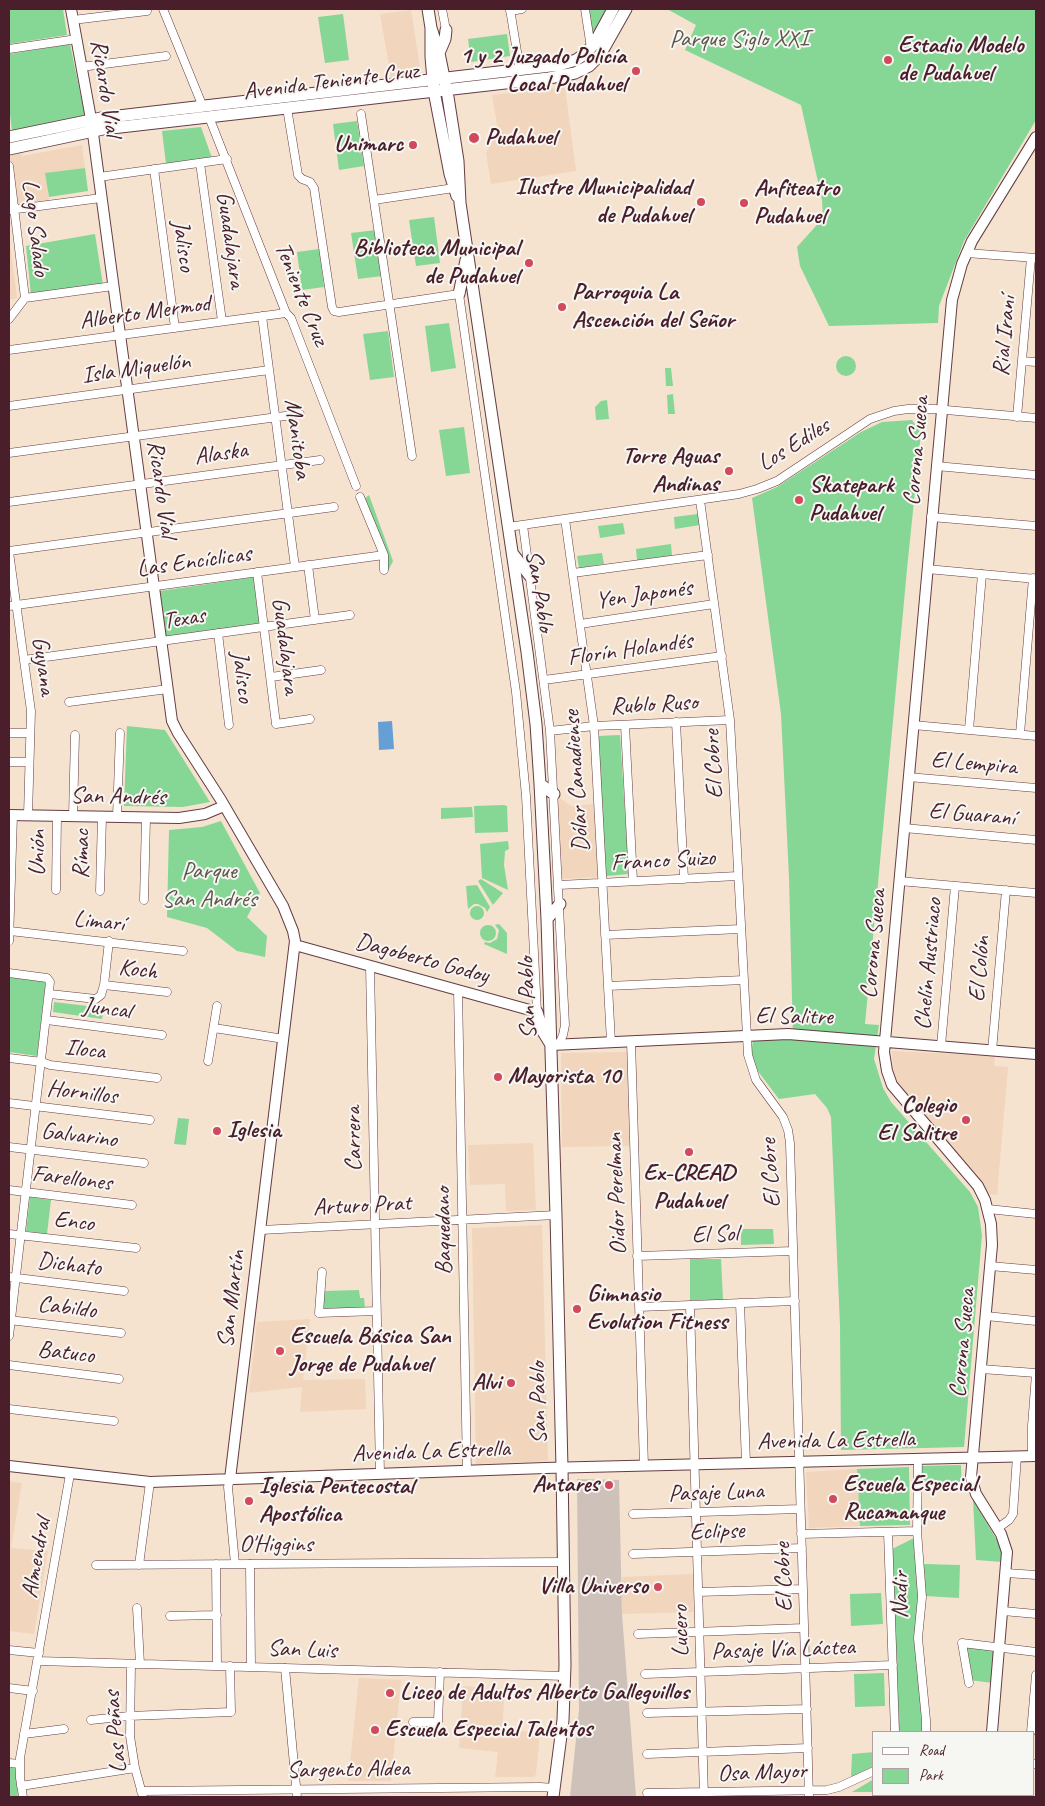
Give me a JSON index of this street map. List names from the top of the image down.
{
  "streets": {
    "main road": ["Avenida Teniente Cruz", "San Pablo"],
    "street": [
      "Ricardo Vial",
      "Lago Salado",
      "Guadalajara",
      "Jalisco",
      "Teniente Cruz",
      "Alberto Mermod",
      "Rial Iraní",
      "Isla Miquelón",
      "Manitoba",
      "Los Ediles",
      "Corona Sueca",
      "Alaska",
      "Las Encíclicas",
      "Yen Japonés",
      "Texas",
      "Florín Holandés",
      "Guyana",
      "Rublo Ruso",
      "El Cobre",
      "El Lempira",
      "Dólar Canadiense",
      "San Andrés",
      "El Guaraní",
      "Unión",
      "Rímac",
      "Franco Suizo",
      "Limarí",
      "Dagoberto Godoy",
      "Chelín Austriaco",
      "El Colón",
      "Koch",
      "Juncal",
      "El Salitre",
      "Iloca",
      "Hornillos",
      "Galvarino",
      "Carrera",
      "Farellones",
      "Oidor Perelman",
      "Arturo Prat",
      "Enco",
      "Baquedano",
      "El Sol",
      "Dichato",
      "San Martín",
      "Cabildo",
      "Batuco",
      "Avenida La Estrella",
      "Pasaje Luna",
      "Eclipse",
      "O'Higgins",
      "Almendral",
      "Nadir",
      "Lucero",
      "San Luis",
      "Pasaje Vía Láctea",
      "Las Peñas",
      "Sargento Aldea",
      "Osa Mayor"
    ]
  },
  "crossings": [
    ["Avenida Teniente Cruz", "Ricardo Vial"],
    ["Avenida Teniente Cruz", "Teniente Cruz"],
    ["Avenida Teniente Cruz", "San Pablo"],
    ["Ricardo Vial", "Alberto Mermod"],
    ["Ricardo Vial", "Isla Miquelón"],
    ["Ricardo Vial", "Alaska"],
    ["Ricardo Vial", "Las Encíclicas"],
    ["Ricardo Vial", "Texas"],
    ["Ricardo Vial", "San Andrés"],
    ["Ricardo Vial", "Dagoberto Godoy"],
    ["Ricardo Vial", "San Martín"],
    ["Guadalajara", "Alberto Mermod"],
    ["Guadalajara", "Las Encíclicas"],
    ["Guadalajara", "Texas"],
    ["Jalisco", "Alberto Mermod"],
    ["Jalisco", "Texas"],
    ["Teniente Cruz", "Alberto Mermod"],
    ["Alberto Mermod", "Manitoba"],
    ["Rial Iraní", "Los Ediles"],
    ["Isla Miquelón", "Manitoba"],
    ["Manitoba", "Alaska"],
    ["Manitoba", "Las Encíclicas"],
    ["Los Ediles", "Corona Sueca"],
    ["Los Ediles", "San Pablo"],
    ["Los Ediles", "El Cobre"],
    ["Los Ediles", "Dólar Canadiense"],
    ["Corona Sueca", "El Lempira"],
    ["Corona Sueca", "El Guaraní"],
    ["Corona Sueca", "El Salitre"],
    ["Corona Sueca", "Avenida La Estrella"],
    ["Las Encíclicas", "Guyana"],
    ["San Pablo", "Florín Holandés"],
    ["San Pablo", "Rublo Ruso"],
    ["San Pablo", "Franco Suizo"],
    ["San Pablo", "Dagoberto Godoy"],
    ["San Pablo", "El Salitre"],
    ["San Pablo", "Arturo Prat"],
    ["San Pablo", "Avenida La Estrella"],
    ["San Pablo", "O'Higgins"],
    ["San Pablo", "San Luis"],
    ["San Pablo", "Sargento Aldea"],
    ["Yen Japonés", "El Cobre"],
    ["Yen Japonés", "Dólar Canadiense"],
    ["Texas", "Guyana"],
    ["Florín Holandés", "El Cobre"],
    ["Florín Holandés", "Dólar Canadiense"],
    ["Guyana", "San Andrés"],
    ["Rublo Ruso", "El Cobre"],
    ["Rublo Ruso", "Dólar Canadiense"],
    ["El Cobre", "Franco Suizo"],
    ["El Cobre", "El Salitre"],
    ["El Cobre", "El Sol"],
    ["El Cobre", "Avenida La Estrella"],
    ["El Cobre", "Pasaje Luna"],
    ["El Cobre", "Eclipse"],
    ["El Cobre", "Pasaje Vía Láctea"],
    ["El Cobre", "Osa Mayor"],
    ["Dólar Canadiense", "Franco Suizo"],
    ["Dólar Canadiense", "El Salitre"],
    ["San Andrés", "Unión"],
    ["San Andrés", "Rímac"],
    ["Dagoberto Godoy", "Carrera"],
    ["Dagoberto Godoy", "Baquedano"],
    ["Dagoberto Godoy", "San Martín"],
    ["Chelín Austriaco", "El Salitre"],
    ["El Colón", "El Salitre"],
    ["El Salitre", "Oidor Perelman"],
    ["Carrera", "Arturo Prat"],
    ["Carrera", "Avenida La Estrella"],
    ["Oidor Perelman", "El Sol"],
    ["Oidor Perelman", "Avenida La Estrella"],
    ["Arturo Prat", "Baquedano"],
    ["Arturo Prat", "San Martín"],
    ["Baquedano", "Avenida La Estrella"],
    ["San Martín", "Avenida La Estrella"],
    ["San Martín", "O'Higgins"],
    ["Avenida La Estrella", "Almendral"],
    ["Avenida La Estrella", "Nadir"],
    ["Avenida La Estrella", "Lucero"],
    ["Pasaje Luna", "Lucero"],
    ["Eclipse", "Lucero"],
    ["Almendral", "San Luis"],
    ["Lucero", "Pasaje Vía Láctea"],
    ["Lucero", "Osa Mayor"],
    ["San Luis", "Las Peñas"],
    ["Las Peñas", "Sargento Aldea"]
  ],
  "parks": ["Parque Siglo XXI", "Parque San Andrés"],
  "places": [
    "Estadio Modelo de Pudahuel",
    "1 y 2 Juzgado Policía Local Pudahuel",
    "Pudahuel",
    "Unimarc",
    "Ilustre Municipalidad de Pudahuel",
    "Anfiteatro Pudahuel",
    "Biblioteca Municipal de Pudahuel",
    "Parroquia La Ascención del Señor",
    "Torre Aguas Andinas",
    "Skatepark Pudahuel",
    "Mayorista 10",
    "Colegio El Salitre",
    "Iglesia",
    "Ex-CREAD Pudahuel",
    "Gimnasio Evolution Fitness",
    "Escuela Básica San Jorge de Pudahuel",
    "Alvi",
    "Antares",
    "Escuela Especial Rucamanque",
    "Iglesia Pentecostal Apostólica",
    "Villa Universo",
    "Liceo de Adultos Alberto Galleguillos",
    "Escuela Especial Talentos"
  ],
  "legend": ["Road", "Park"]
}
